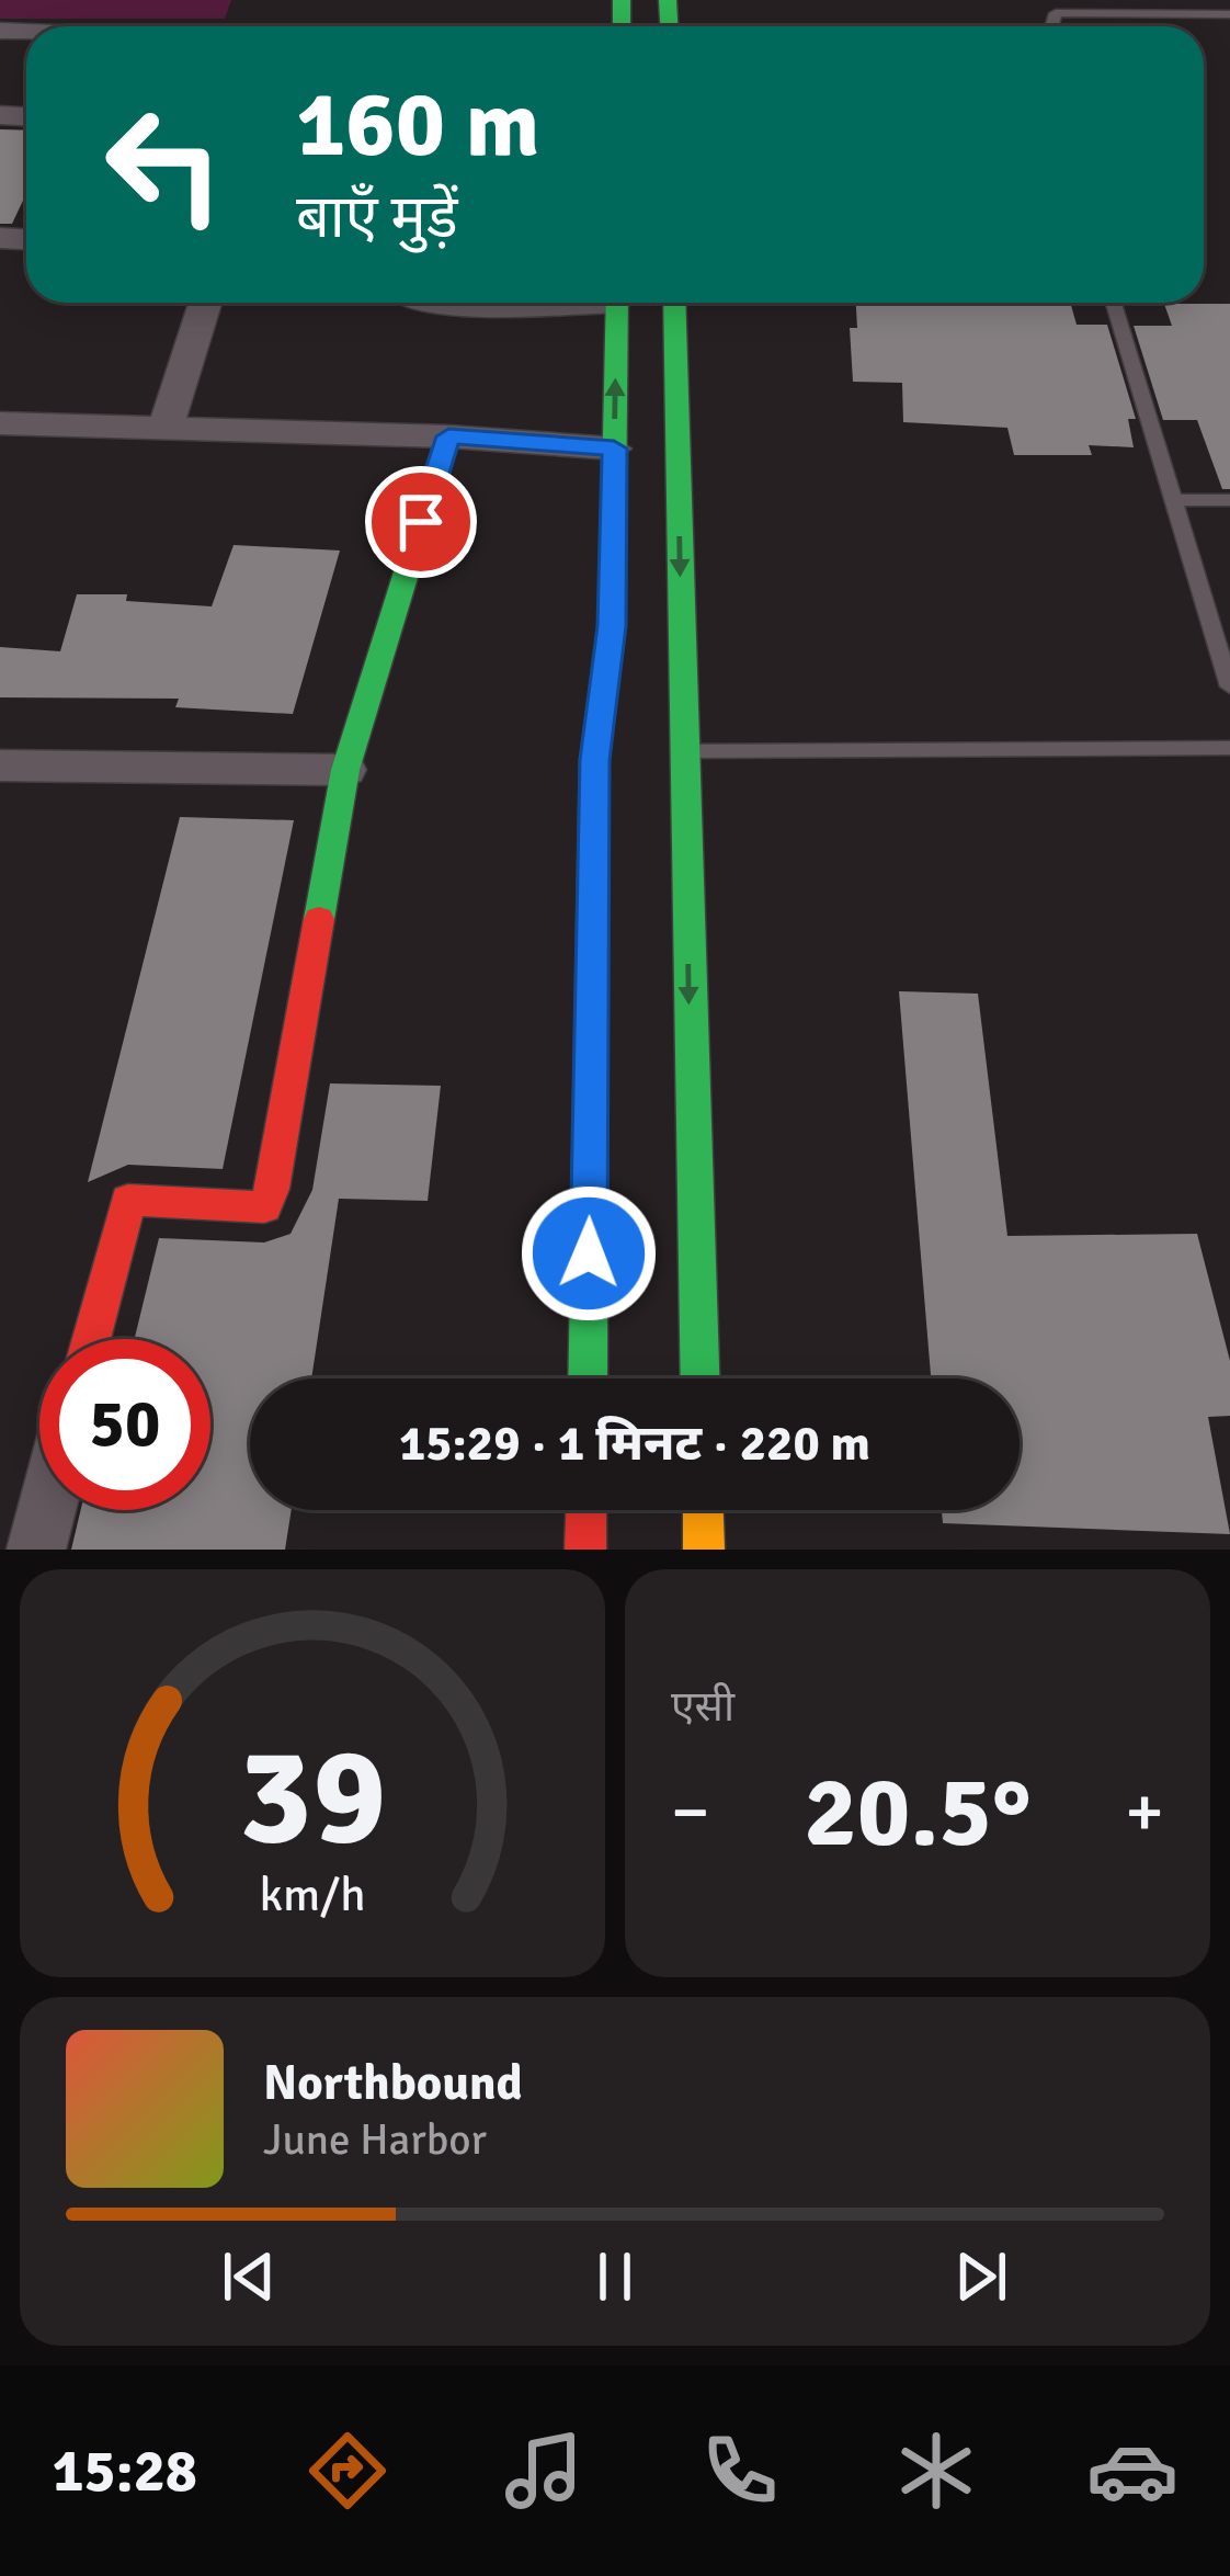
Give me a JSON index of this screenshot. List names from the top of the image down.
{
  "page": {
    "turn": ["160 m", "बाएँ मुड़ें"],
    "limit": "50",
    "trip": "15:29 · 1 मिनट · 220 m",
    "tile": "एसी",
    "heat": ["−", "20.5°", "+"],
    "song": ["Northbound", "June Harbor"],
    "tabs": "15:28",
    "gauge": ["39", "km/h"]
  }
}
